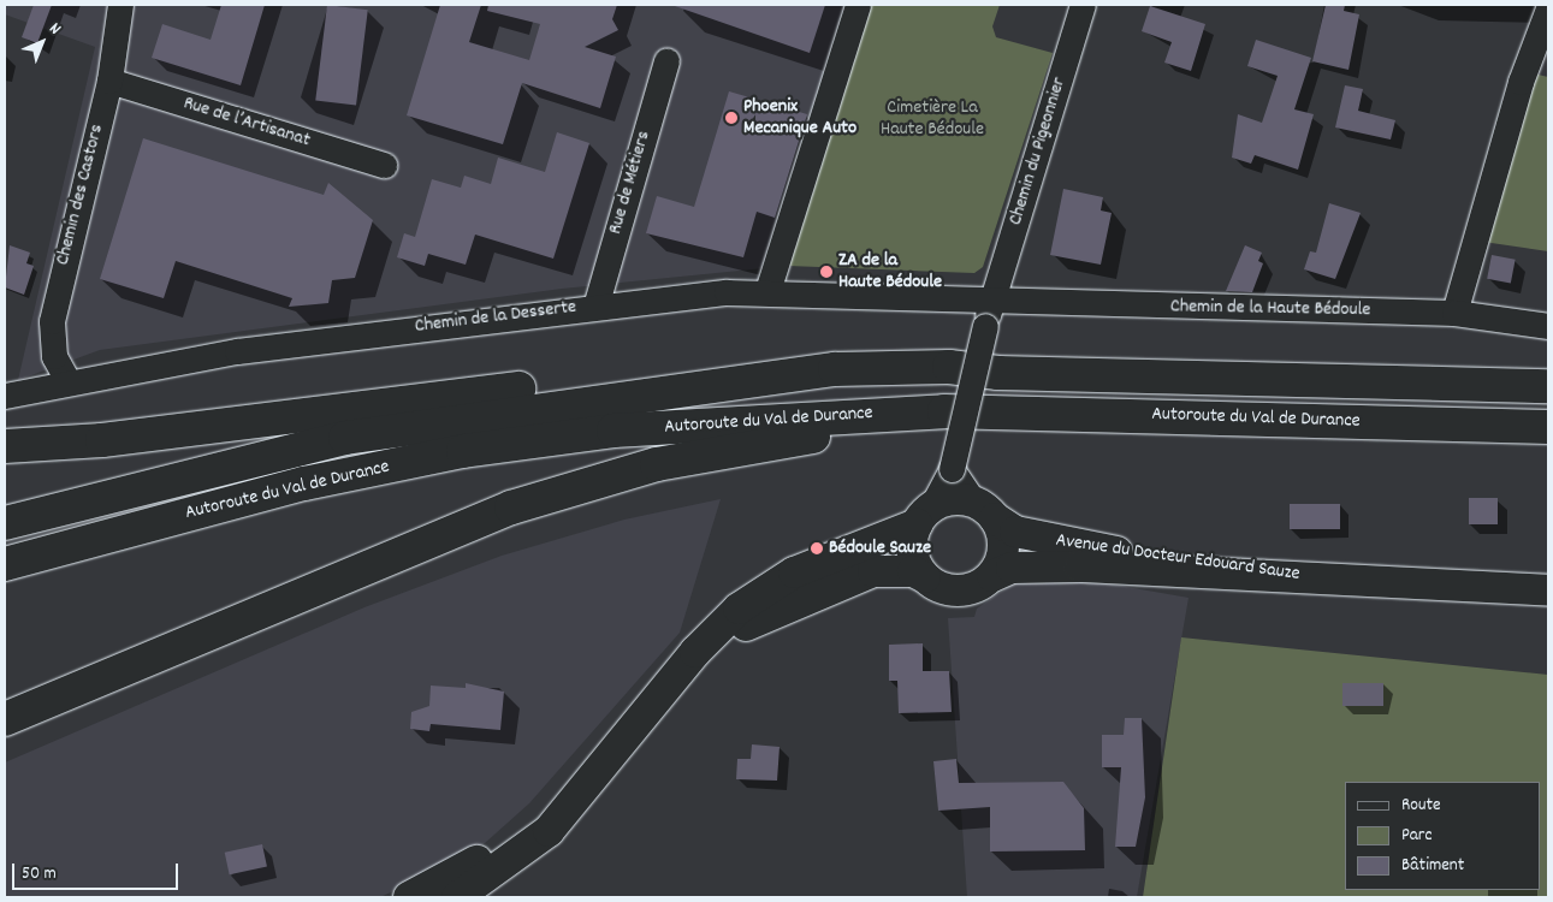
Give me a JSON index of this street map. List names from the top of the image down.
{
  "streets": {
    "highway": ["Autoroute du Val de Durance"],
    "street": [
      "Rue de l’Artisanat",
      "Chemin du Pigeonnier",
      "Rue de Métiers",
      "Chemin des Castors",
      "Chemin de la Haute Bédoule",
      "Chemin de la Desserte",
      "Avenue du Docteur Edouard Sauze"
    ]
  },
  "crossings": [
    ["Rue de l’Artisanat", "Chemin des Castors"],
    ["Chemin du Pigeonnier", "Chemin de la Haute Bédoule"],
    ["Chemin du Pigeonnier", "Chemin de la Desserte"],
    ["Chemin du Pigeonnier", "Avenue du Docteur Edouard Sauze"],
    ["Rue de Métiers", "Chemin de la Desserte"],
    ["Chemin des Castors", "Chemin de la Desserte"],
    ["Chemin de la Haute Bédoule", "Chemin de la Desserte"]
  ],
  "parks": ["Cimetière La Haute Bédoule"],
  "places": ["Phoenix Mecanique Auto", "ZA de la Haute Bédoule", "Bédoule Sauze"],
  "legend": ["Route", "Parc", "Bâtiment"],
  "scale_bar": "50 m",
  "north": "top right"
}
